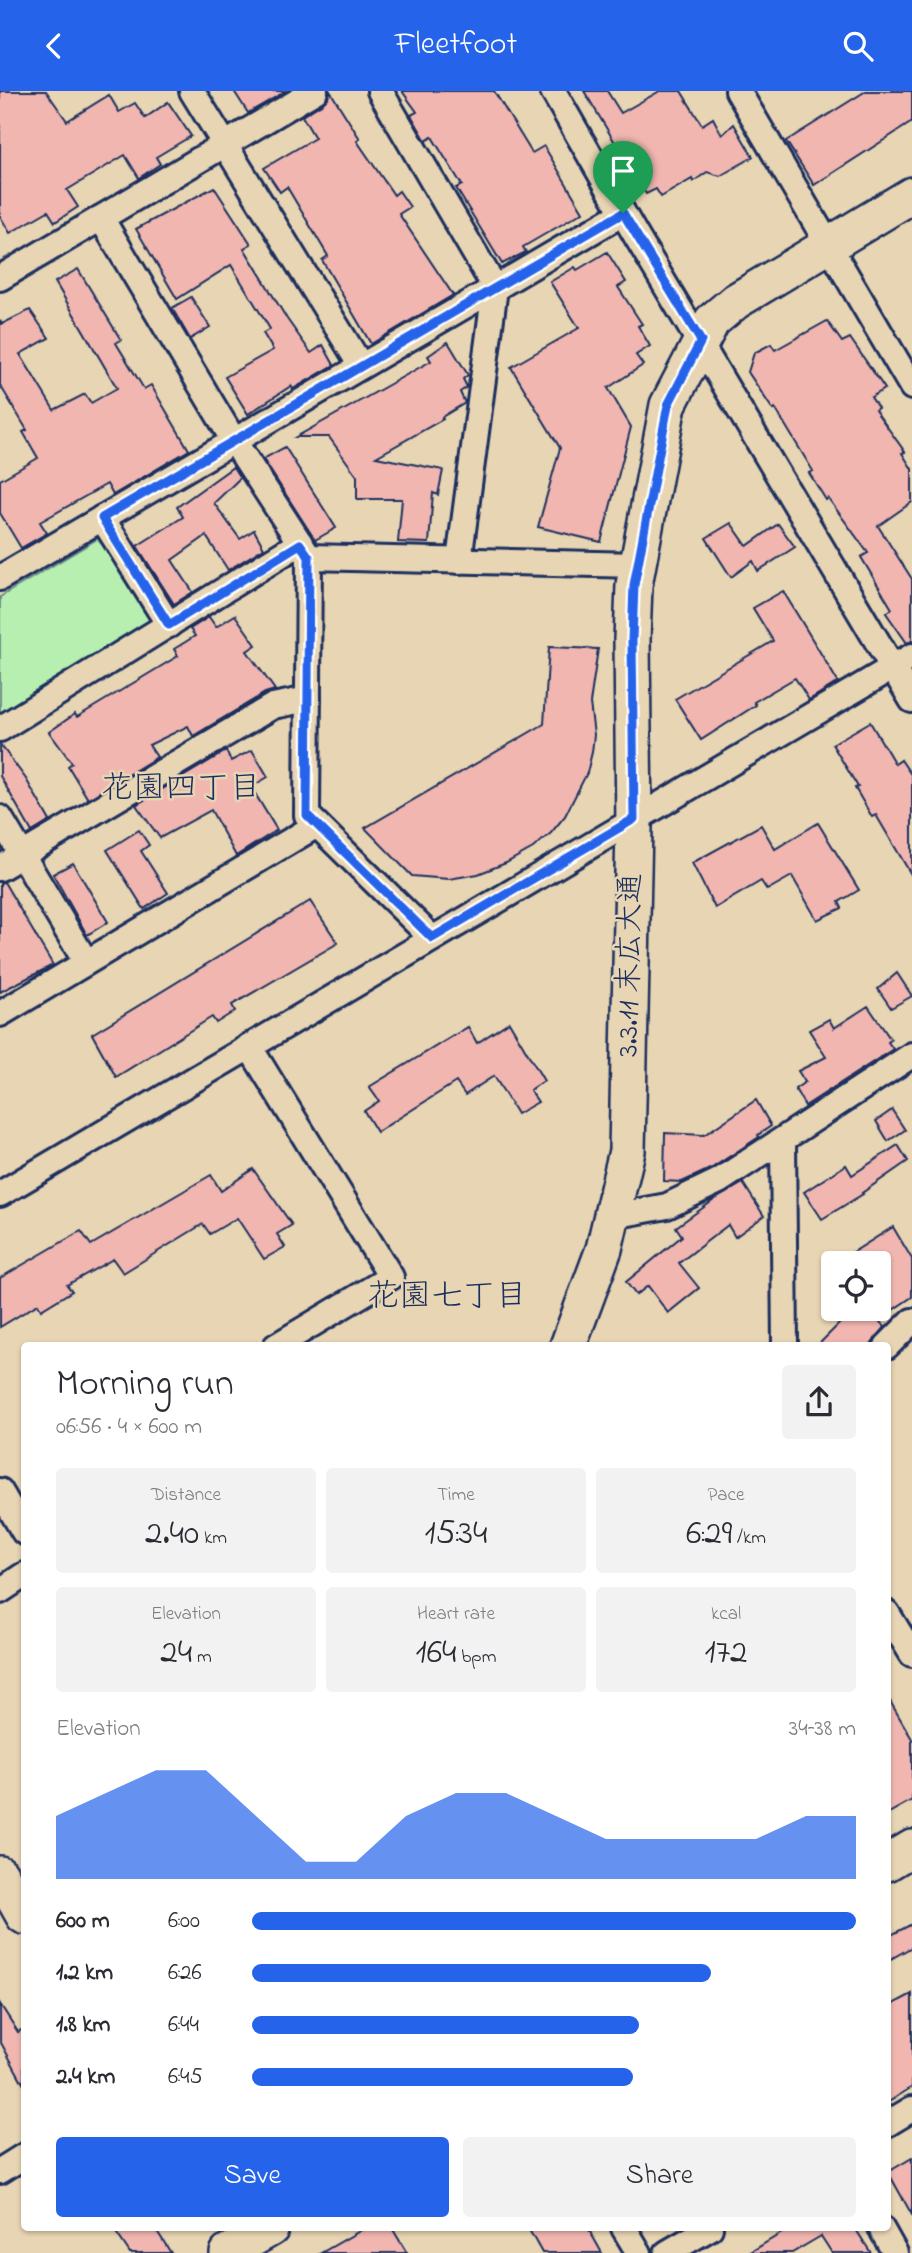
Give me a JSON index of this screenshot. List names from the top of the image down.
{
  "streets": {
    "street": ["3.3.11 末広大通"]
  },
  "districts": ["花園四丁目", "花園七丁目"],
  "page": {
    "header": "Fleetfoot",
    "heading": ["Morning run", "06:56 · 4 × 600 m"],
    "stats": [
      ["Distance", "2.40 km"],
      ["Time", "15:34"],
      ["Pace", "6:29 /km"],
      ["Elevation", "24 m"],
      ["Heart rate", "164 bpm"],
      ["kcal", "172"]
    ],
    "chart": ["Elevation", "34–38 m"],
    "list": [
      {
        "name": "600 m",
        "note": "6:00"
      },
      {
        "name": "1.2 km",
        "note": "6:26"
      },
      {
        "name": "1.8 km",
        "note": "6:44"
      },
      {
        "name": "2.4 km",
        "note": "6:45"
      }
    ],
    "buttons": ["Save", "Share"]
  }
}
